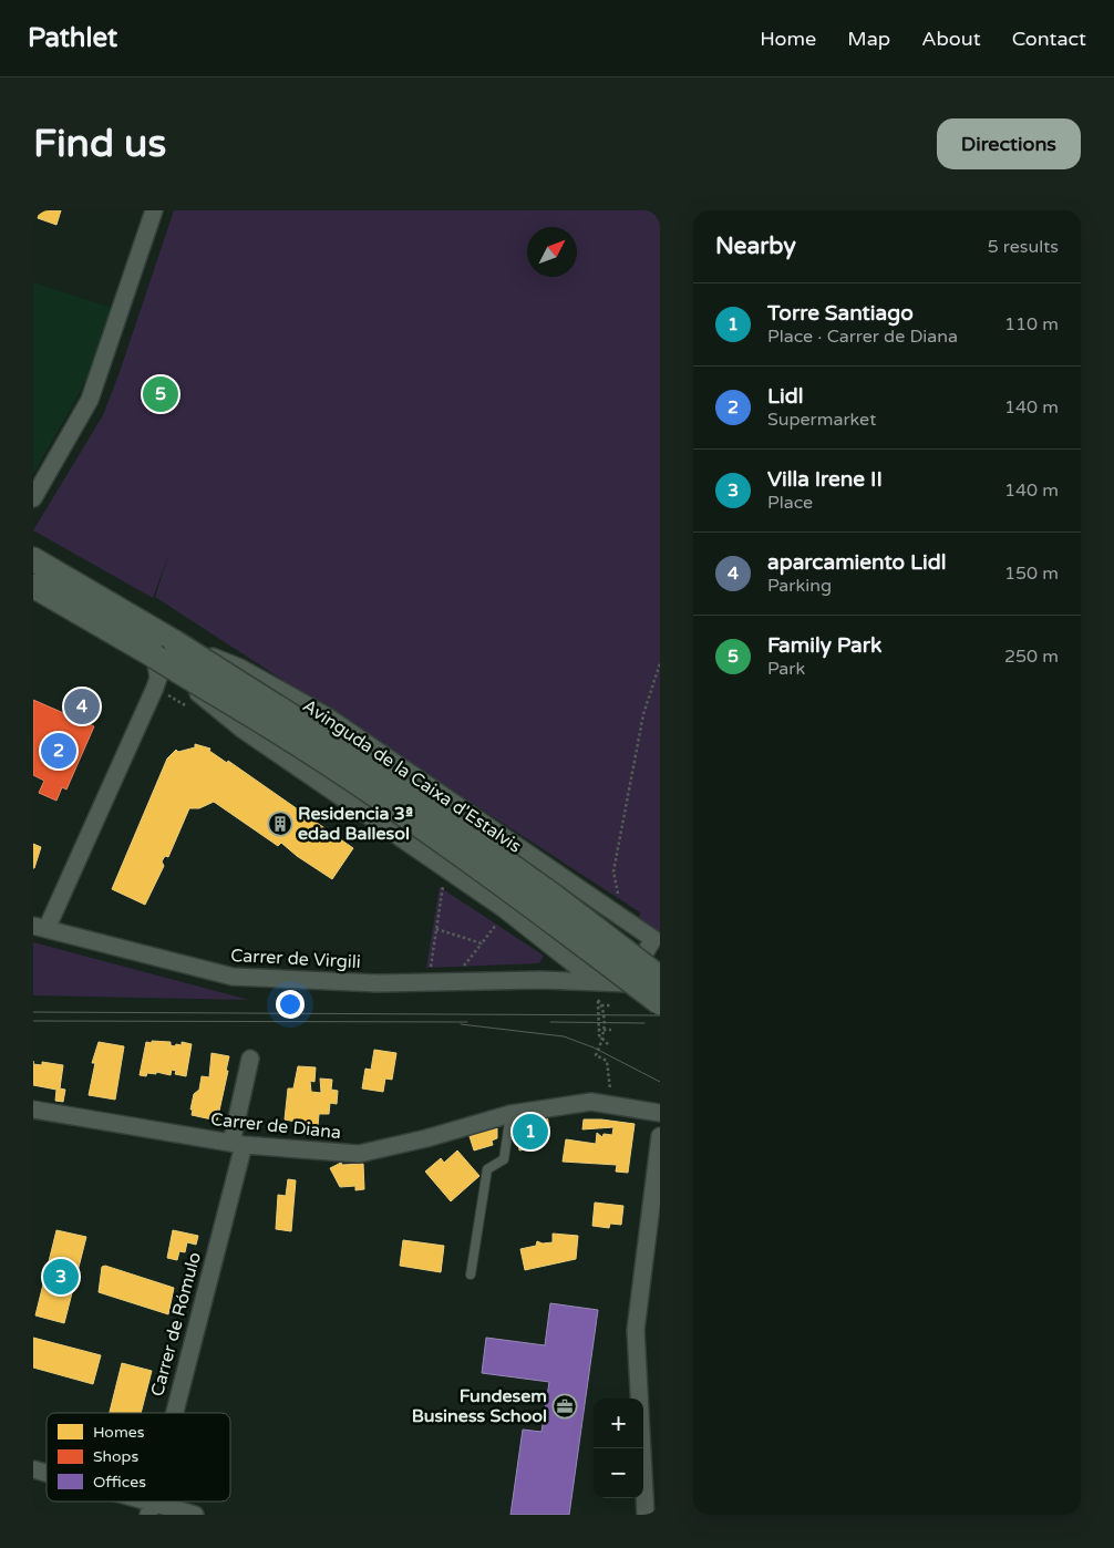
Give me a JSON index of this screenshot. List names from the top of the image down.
{
  "streets": {
    "main road": ["Avinguda de la Caixa d'Estalvis"],
    "street": ["Carrer de Virgili", "Carrer de Diana", "Carrer de Rómulo"]
  },
  "crossings": [
    ["Avinguda de la Caixa d'Estalvis", "Carrer de Virgili"],
    ["Carrer de Diana", "Carrer de Rómulo"]
  ],
  "places": {
    "building": ["Residencia 3ª edad Ballesol"],
    "office": ["Fundesem Business School"]
  },
  "legend": ["Homes", "Shops", "Offices"],
  "north": "top right",
  "page": {
    "header": "Pathlet",
    "nav": [
      "Home",
      "Map",
      "About",
      "Contact"
    ],
    "buttons": "Directions",
    "title": "Find us",
    "heading": ["Nearby", "5 results"],
    "list": [
      {
        "mark": "1",
        "name": "Torre Santiago",
        "note": "Place · Carrer de Diana",
        "value": "110 m"
      },
      {
        "mark": "2",
        "name": "Lidl",
        "note": "Supermarket",
        "value": "140 m"
      },
      {
        "mark": "3",
        "name": "Villa Irene II",
        "note": "Place",
        "value": "140 m"
      },
      {
        "mark": "4",
        "name": "aparcamiento Lidl",
        "note": "Parking",
        "value": "150 m"
      },
      {
        "mark": "5",
        "name": "Family Park",
        "note": "Park",
        "value": "250 m"
      }
    ],
    "pins": [
      "5",
      "4",
      "2",
      "1",
      "3"
    ],
    "map_buttons": ["+", "−"]
  }
}
